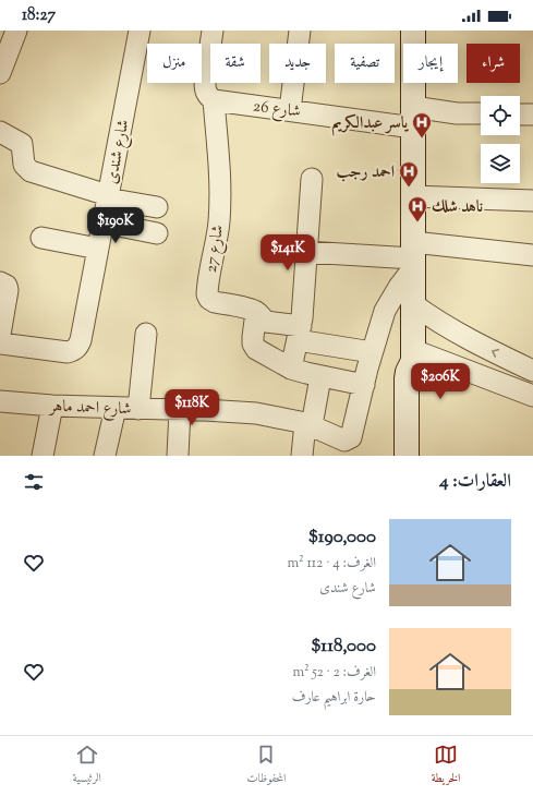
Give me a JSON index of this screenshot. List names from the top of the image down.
{
  "streets": {
    "street": [
      "شارع 26",
      "شارع شندى",
      "شارع 27",
      "شارع احمد ماهر"
    ]
  },
  "crossings": [
    ["شارع 26", "شارع 27"]
  ],
  "places": {
    "hospital": ["ياسر عبدالكريم", "احمد رجب", "ناهد شلك"]
  },
  "page": {
    "status": "18:27",
    "chip": [
      "شراء",
      "إيجار",
      "تصفية",
      "جديد",
      "شقة",
      "منزل"
    ],
    "price": [
      "$190K",
      "$141K",
      "$206K",
      "$118K"
    ],
    "heading": "العقارات: 4",
    "list": [
      {
        "name": "$190,000",
        "note": "الغرف: 4 · 112 m² · شارع شندى"
      },
      {
        "name": "$118,000",
        "note": "الغرف: 2 · 52 m² · حارة ابراهيم عارف"
      }
    ],
    "tabs": ["الخريطة", "المحفوظات", "الرئيسية"]
  }
}
